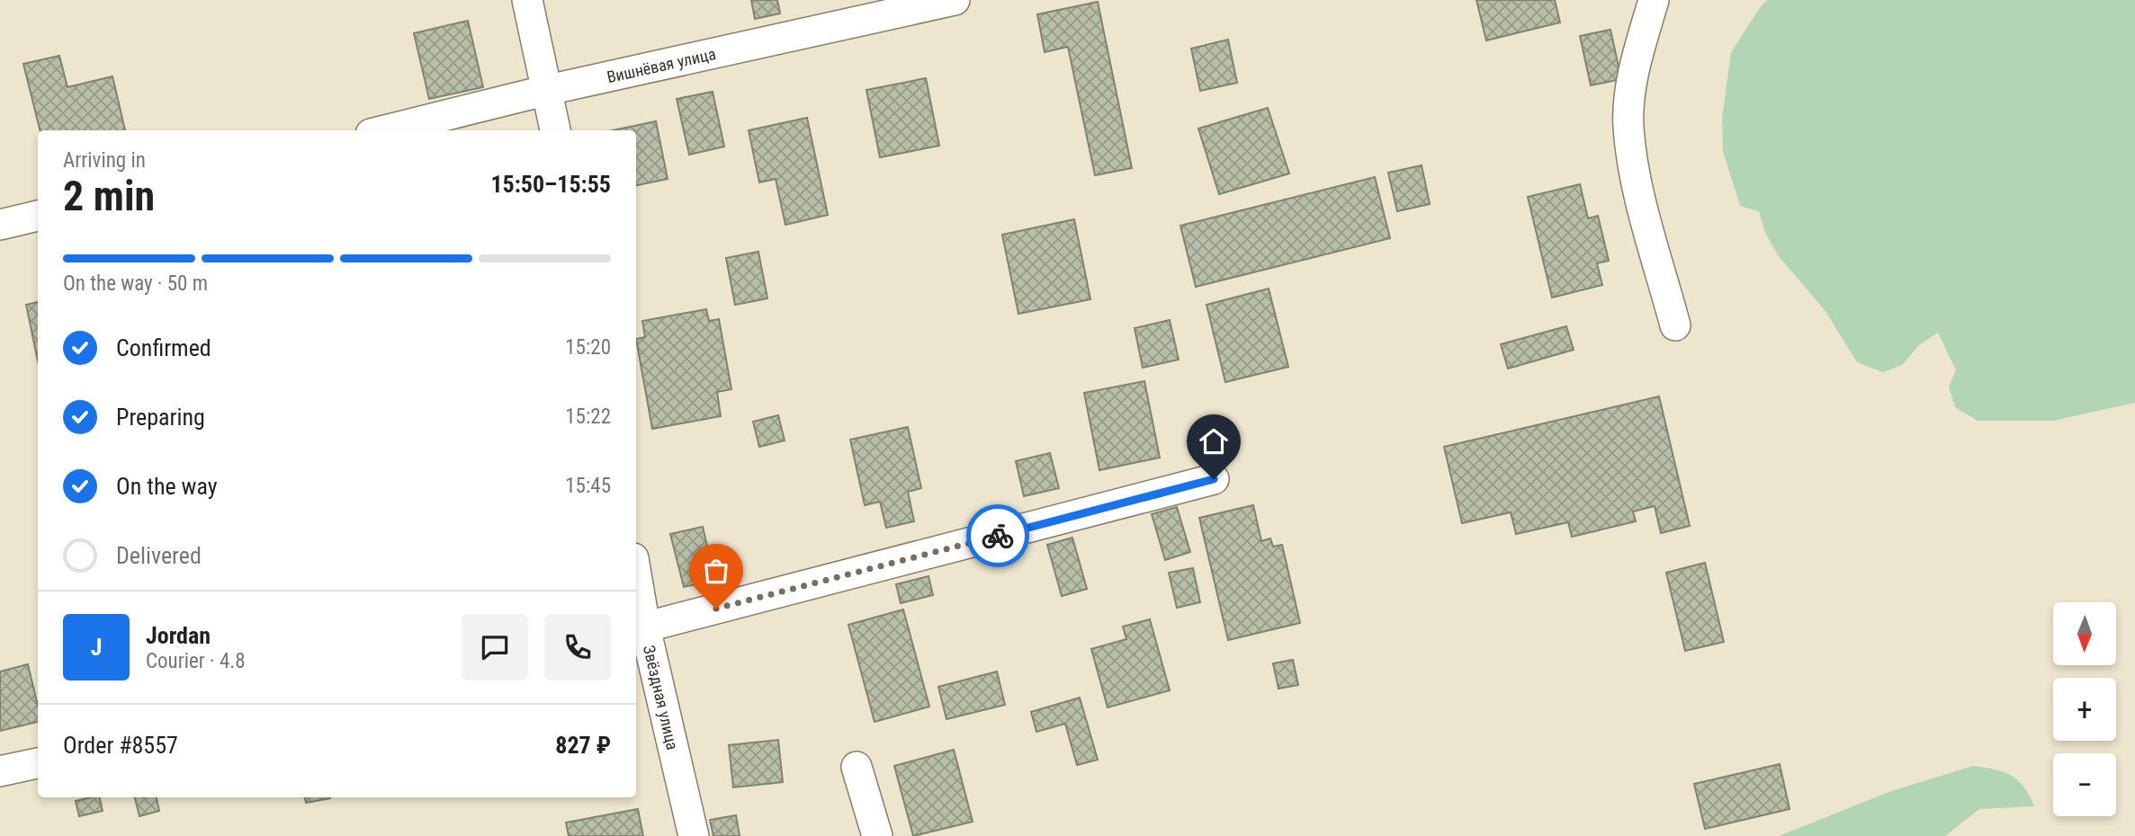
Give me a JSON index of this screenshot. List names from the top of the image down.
{
  "streets": {
    "street": ["Вишнёвая улица", "Звёздная улица"]
  },
  "north": "bottom",
  "page": {
    "heading": ["2 min", "Arriving in", "15:50–15:55"],
    "panel": [
      "Jordan",
      "Courier · 4.8",
      "Order #8557",
      "827 ₽"
    ],
    "bar": "On the way · 50 m",
    "list": [
      ["Confirmed", "15:20"],
      ["Preparing", "15:22"],
      ["On the way", "15:45"],
      "Delivered"
    ],
    "map_buttons": ["+", "−"],
    "round": "J"
  }
}
